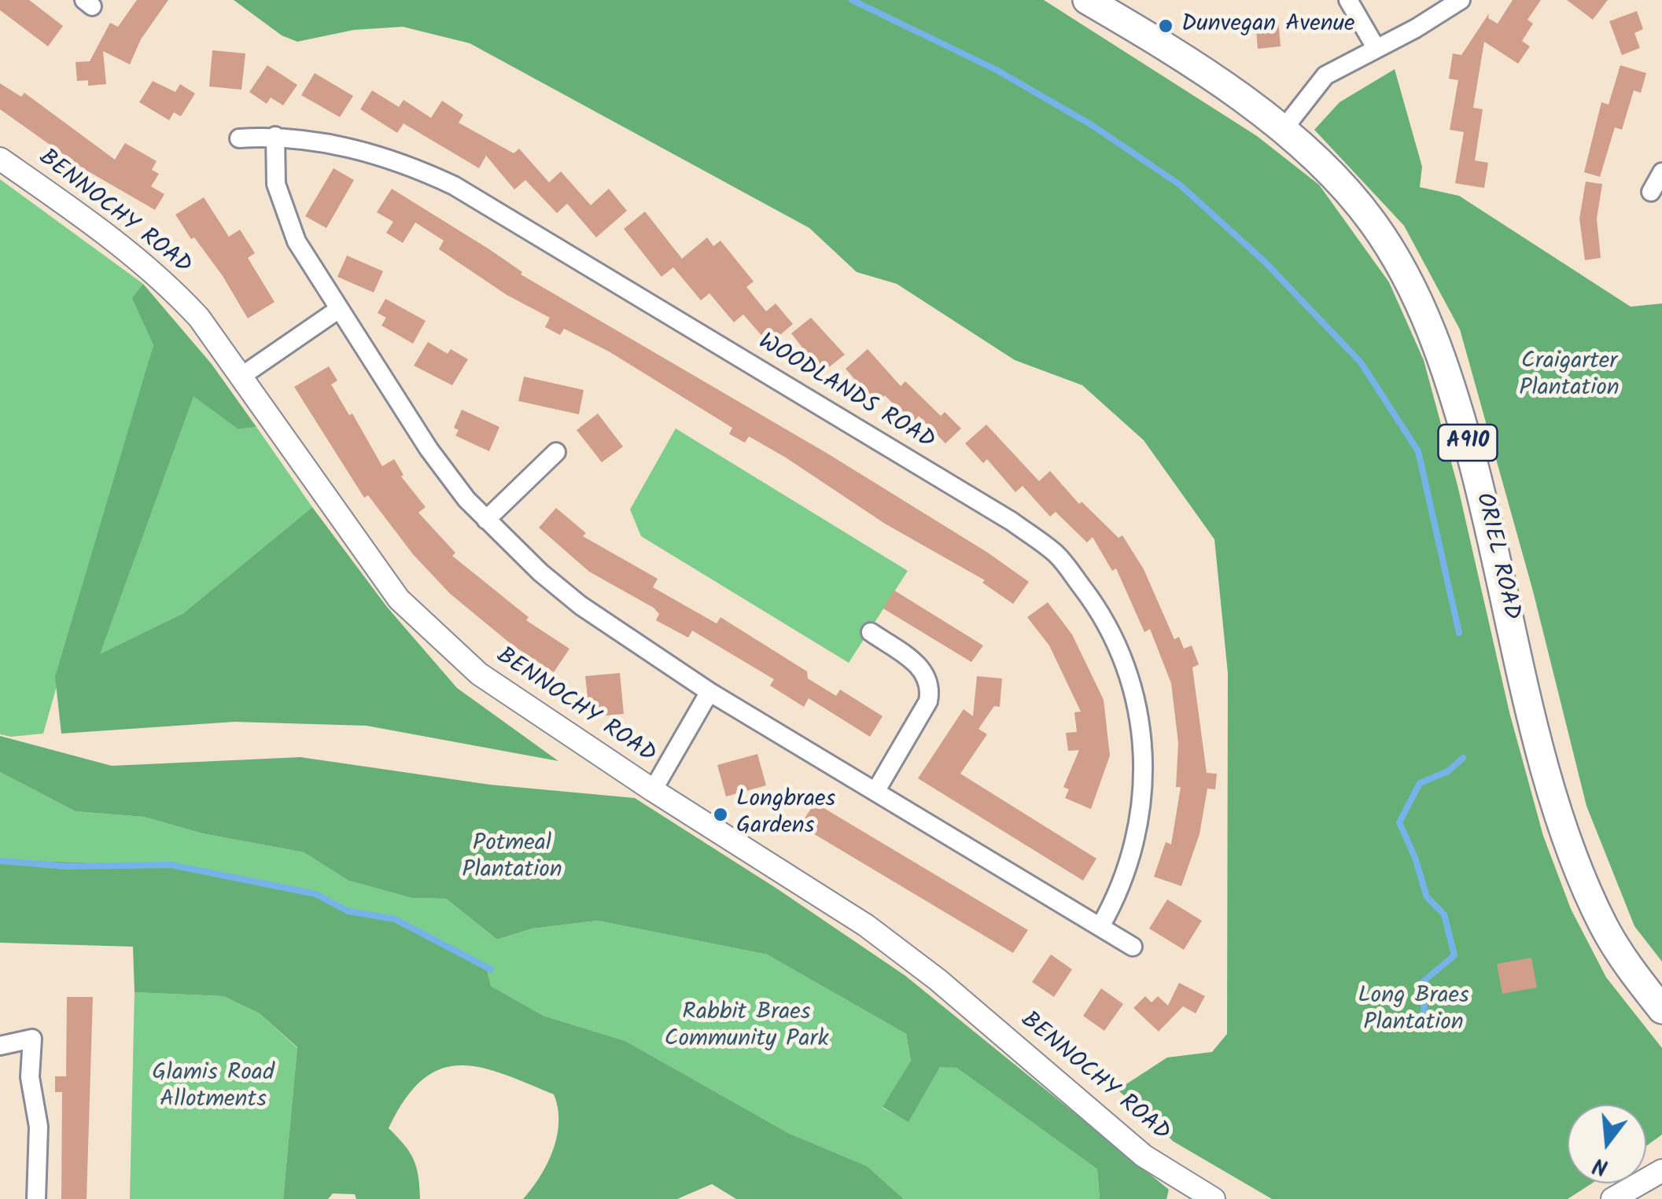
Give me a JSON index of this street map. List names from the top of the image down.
{
  "streets": {
    "main road": ["A910", "ORIEL ROAD"],
    "street": ["BENNOCHY ROAD", "WOODLANDS ROAD"]
  },
  "parks": [
    "Craigarter Plantation",
    "Potmeal Plantation",
    "Long Braes Plantation",
    "Rabbit Braes Community Park",
    "Glamis Road Allotments"
  ],
  "places": ["Dunvegan Avenue", "Longbraes Gardens"],
  "north": "bottom"
}
